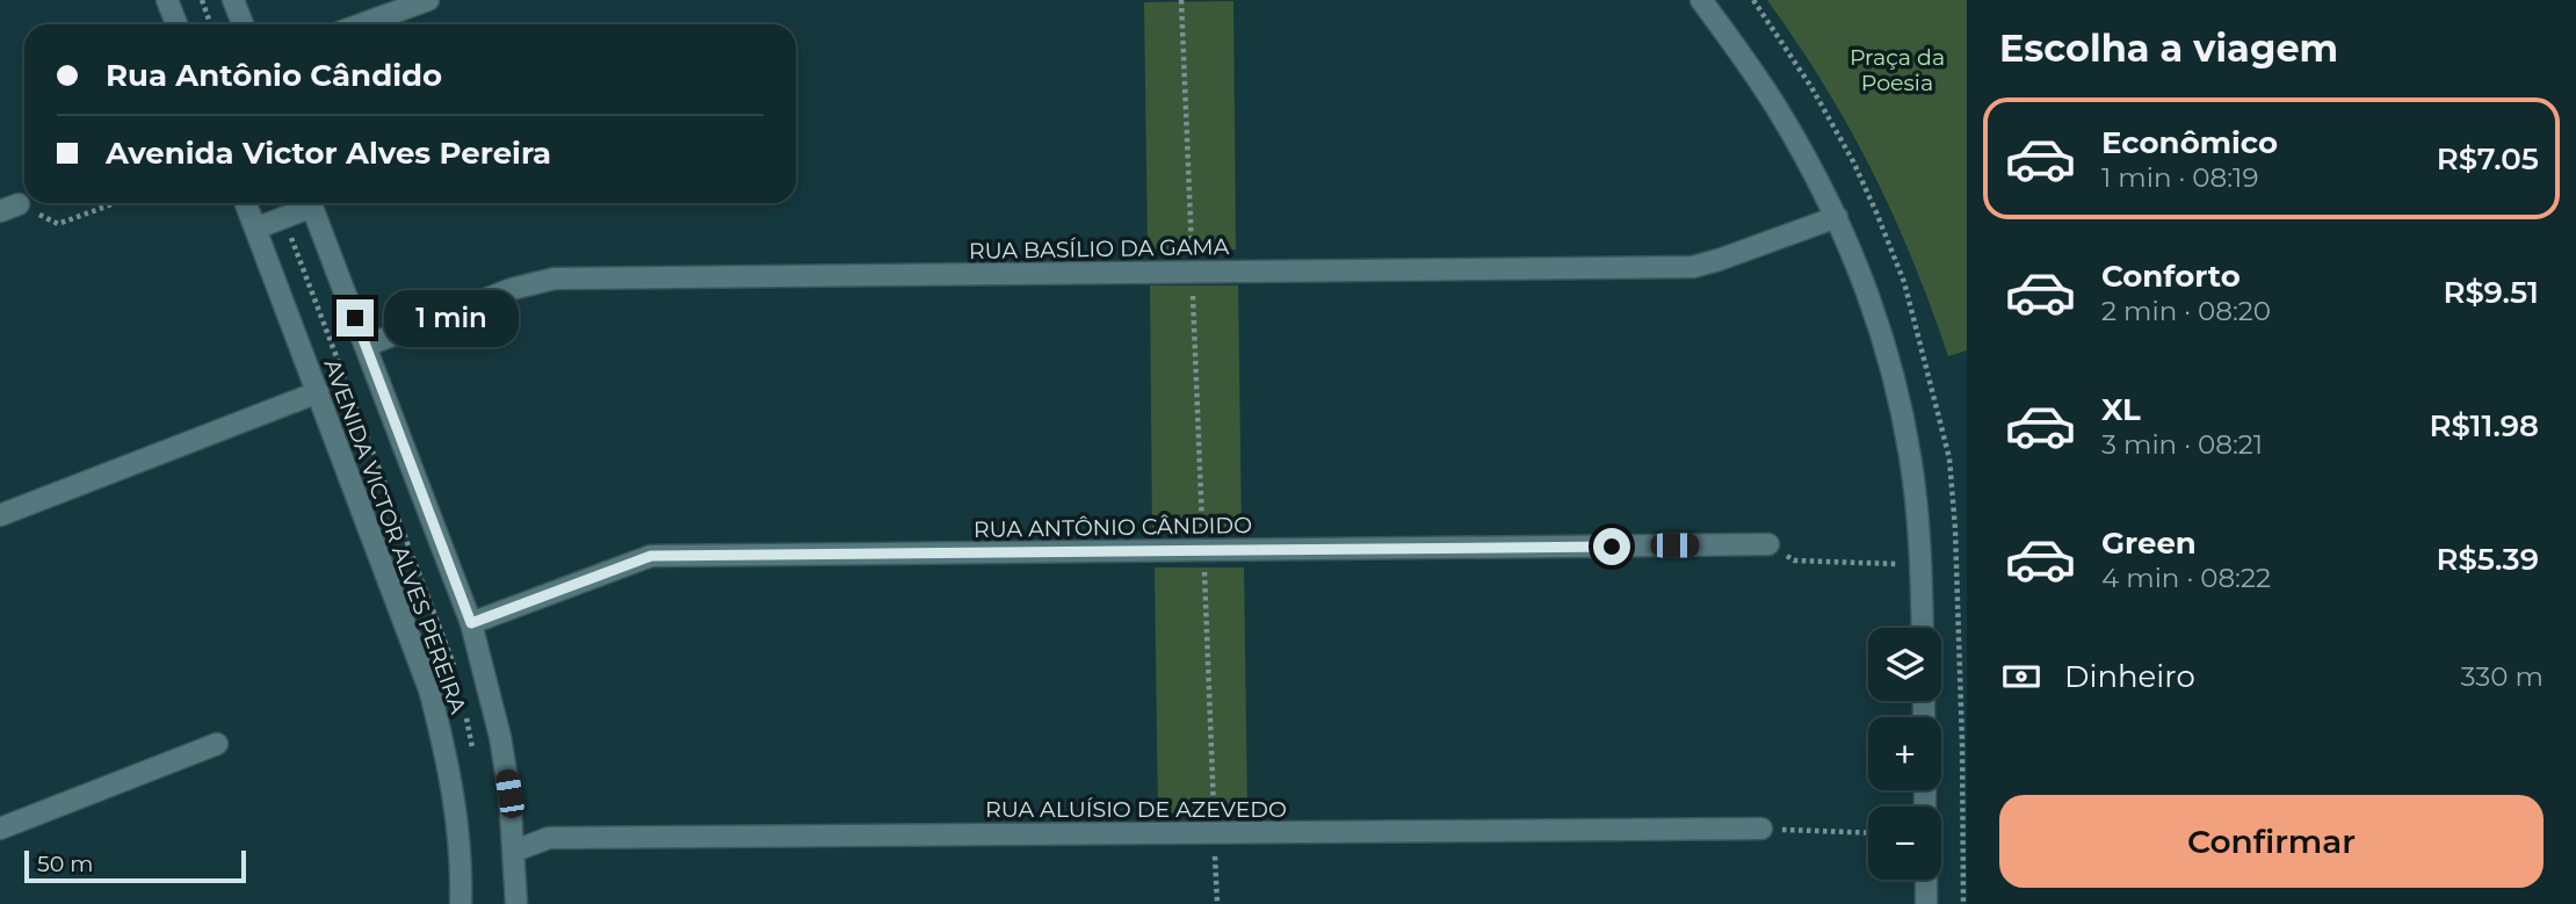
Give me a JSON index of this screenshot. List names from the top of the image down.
{
  "streets": {
    "street": [
      "RUA BASÍLIO DA GAMA",
      "RUA ANTÔNIO CÂNDIDO",
      "AVENIDA VICTOR ALVES PEREIRA",
      "RUA ALUÍSIO DE AZEVEDO"
    ]
  },
  "crossings": [
    ["RUA BASÍLIO DA GAMA", "AVENIDA VICTOR ALVES PEREIRA"],
    ["RUA ANTÔNIO CÂNDIDO", "AVENIDA VICTOR ALVES PEREIRA"],
    ["AVENIDA VICTOR ALVES PEREIRA", "RUA ALUÍSIO DE AZEVEDO"]
  ],
  "parks": ["Praça da Poesia"],
  "scale_bar": "50 m",
  "page": {
    "heading": "Escolha a viagem",
    "banner": ["Rua Antônio Cândido", "Avenida Victor Alves Pereira"],
    "list": [
      {
        "name": "Econômico",
        "note": "1 min · 08:19",
        "value": "R$7.05"
      },
      {
        "name": "Conforto",
        "note": "2 min · 08:20",
        "value": "R$9.51"
      },
      {
        "name": "XL",
        "note": "3 min · 08:21",
        "value": "R$11.98"
      },
      {
        "name": "Green",
        "note": "4 min · 08:22",
        "value": "R$5.39"
      }
    ],
    "bubble": "1 min",
    "map_buttons": ["+", "−"],
    "pay": ["Dinheiro", "330 m"],
    "buttons": "Confirmar",
    "scale": "50 m"
  }
}
